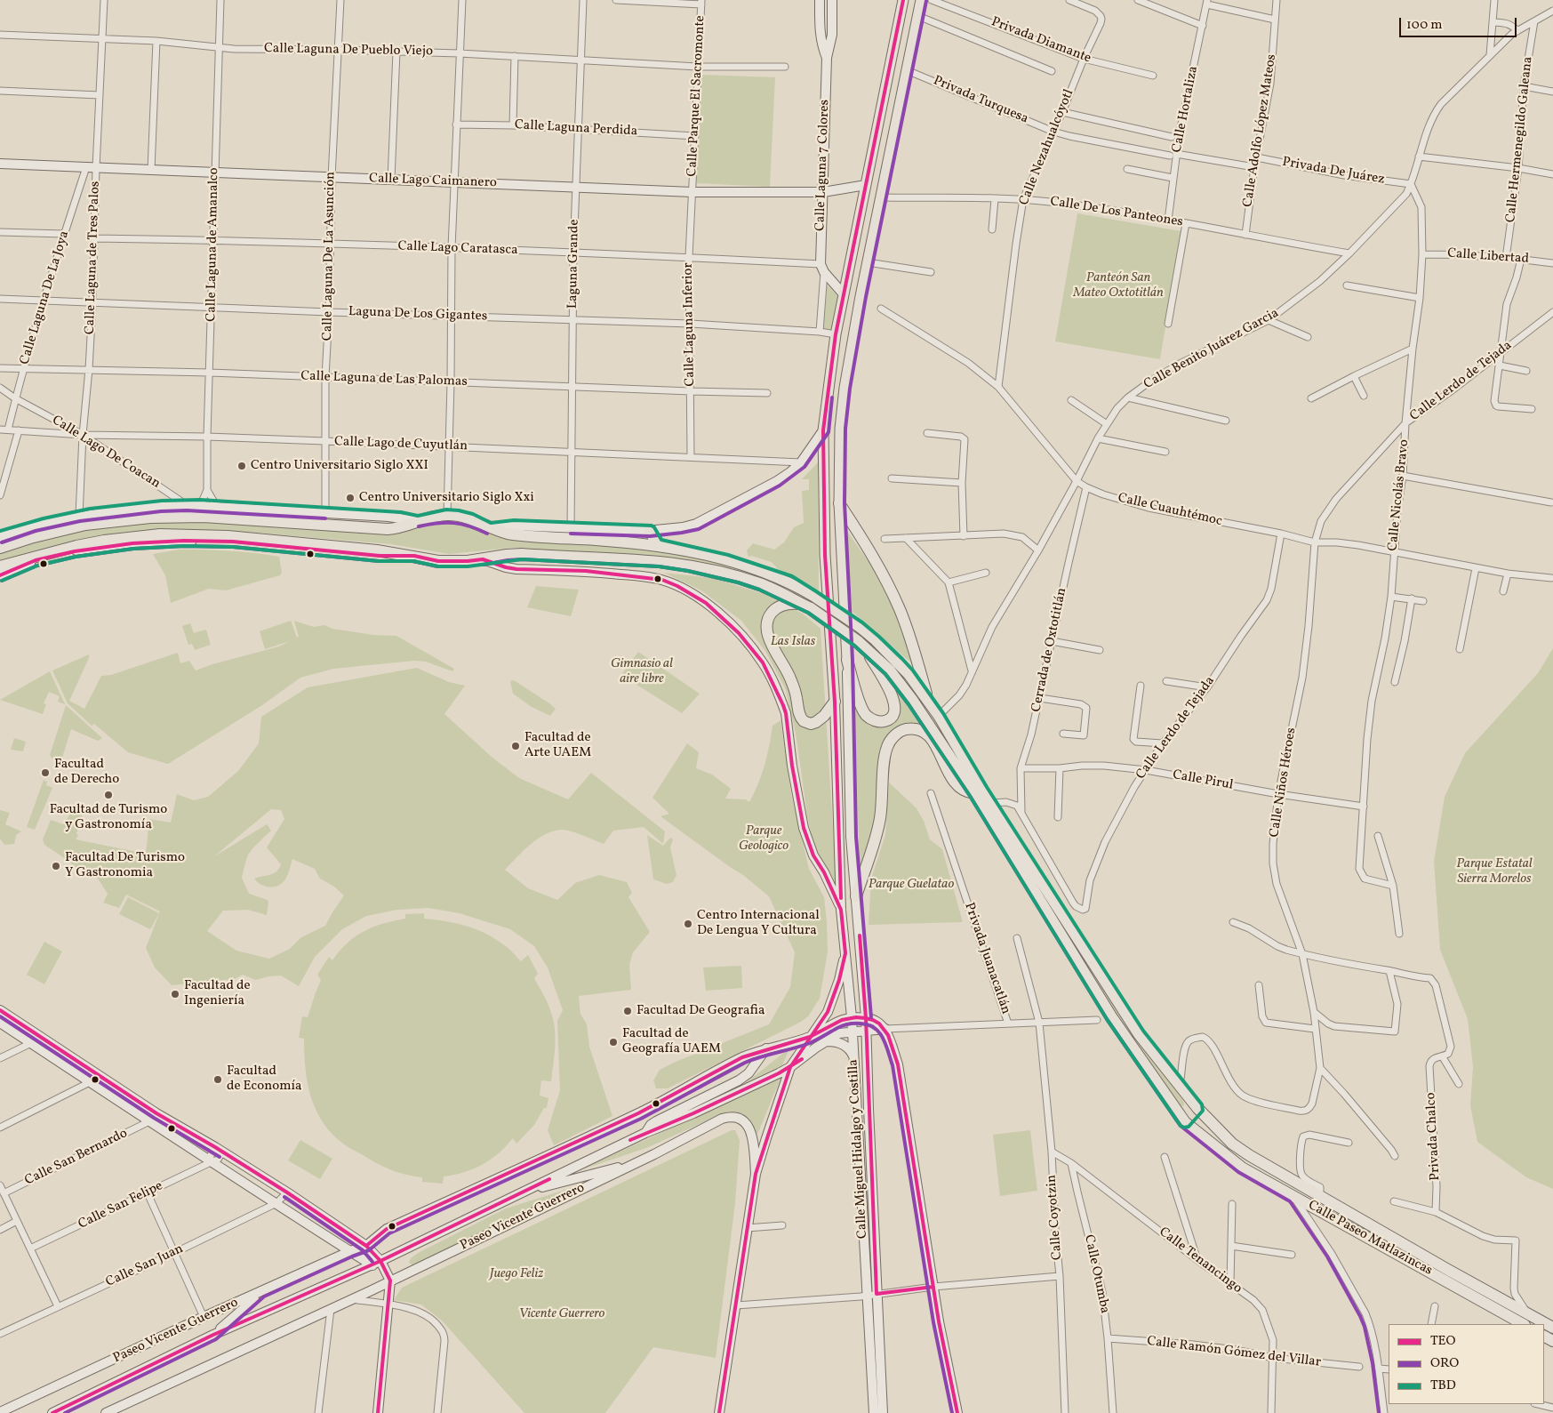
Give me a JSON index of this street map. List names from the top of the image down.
{
  "streets": {
    "highway": ["Calle Paseo Matlazincas"],
    "main road": [
      "Calle Laguna 7 Colores",
      "Calle Lago Caimanero",
      "Calle Miguel Hidalgo y Costilla",
      "Paseo Vicente Guerrero"
    ],
    "street": [
      "Privada Diamante",
      "Calle Laguna De Pueblo Viejo",
      "Calle Parque El Sacromonte",
      "Privada Turquesa",
      "Calle Hortaliza",
      "Calle Laguna Perdida",
      "Calle Adolfo López Mateos",
      "Calle Hermenegildo Galeana",
      "Calle Nezahualcóyotl",
      "Privada De Juárez",
      "Calle De Los Panteones",
      "Calle Laguna de Amanalco",
      "Calle Lago Caratasca",
      "Calle Laguna De La Asunción",
      "Calle Libertad",
      "Calle Laguna de Tres Palos",
      "Laguna Grande",
      "Calle Laguna De La Joya",
      "Laguna De Los Gigantes",
      "Calle Laguna Inferior",
      "Calle Benito Juárez Garcia",
      "Calle Laguna de Las Palomas",
      "Calle Lerdo de Tejada",
      "Calle Lago de Cuyutlán",
      "Calle Lago De Coacan",
      "Calle Nicolás Bravo",
      "Calle Cuauhtémoc",
      "Cerrada de Oxtotitlán",
      "Calle Pirul",
      "Calle Niños Héroes",
      "Privada Juanacatlán",
      "Privada Chalco",
      "Calle San Bernardo",
      "Calle San Felipe",
      "Calle Coyotzin",
      "Calle Tenancingo",
      "Calle San Juan",
      "Calle Otumba",
      "Calle Ramón Gómez del Villar"
    ]
  },
  "crossings": [
    ["Privada Diamante", "Calle Nezahualcóyotl"],
    ["Calle Laguna De Pueblo Viejo", "Calle Parque El Sacromonte"],
    ["Calle Laguna De Pueblo Viejo", "Calle Laguna de Amanalco"],
    ["Calle Laguna De Pueblo Viejo", "Calle Laguna De La Asunción"],
    ["Calle Laguna De Pueblo Viejo", "Calle Laguna de Tres Palos"],
    ["Calle Laguna De Pueblo Viejo", "Laguna Grande"],
    ["Calle Parque El Sacromonte", "Calle Laguna Perdida"],
    ["Calle Parque El Sacromonte", "Calle Lago Caimanero"],
    ["Calle Parque El Sacromonte", "Calle Laguna Inferior"],
    ["Privada Turquesa", "Calle Hortaliza"],
    ["Privada Turquesa", "Calle Adolfo López Mateos"],
    ["Privada Turquesa", "Calle Nezahualcóyotl"],
    ["Calle Hortaliza", "Calle De Los Panteones"],
    ["Calle Laguna Perdida", "Laguna Grande"],
    ["Calle Adolfo López Mateos", "Privada De Juárez"],
    ["Calle Adolfo López Mateos", "Calle De Los Panteones"],
    ["Calle Hermenegildo Galeana", "Calle Libertad"],
    ["Calle Hermenegildo Galeana", "Calle Benito Juárez Garcia"],
    ["Calle Nezahualcóyotl", "Calle De Los Panteones"],
    ["Calle Nezahualcóyotl", "Calle Cuauhtémoc"],
    ["Calle Laguna 7 Colores", "Calle Lago Caimanero"],
    ["Calle Laguna 7 Colores", "Calle Lago Caratasca"],
    ["Calle Laguna 7 Colores", "Laguna De Los Gigantes"],
    ["Privada De Juárez", "Calle Benito Juárez Garcia"],
    ["Privada De Juárez", "Calle Nicolás Bravo"],
    ["Calle Lago Caimanero", "Calle Laguna de Amanalco"],
    ["Calle Lago Caimanero", "Calle Laguna De La Asunción"],
    ["Calle Lago Caimanero", "Calle Laguna de Tres Palos"],
    ["Calle Lago Caimanero", "Laguna Grande"],
    ["Calle Lago Caimanero", "Calle Laguna De La Joya"],
    ["Calle Lago Caimanero", "Calle Laguna Inferior"],
    ["Calle De Los Panteones", "Calle Benito Juárez Garcia"],
    ["Calle Laguna de Amanalco", "Calle Lago Caratasca"],
    ["Calle Laguna de Amanalco", "Laguna De Los Gigantes"],
    ["Calle Laguna de Amanalco", "Calle Laguna de Las Palomas"],
    ["Calle Laguna de Amanalco", "Calle Lago de Cuyutlán"],
    ["Calle Lago Caratasca", "Calle Laguna De La Asunción"],
    ["Calle Lago Caratasca", "Calle Laguna de Tres Palos"],
    ["Calle Lago Caratasca", "Laguna Grande"],
    ["Calle Lago Caratasca", "Calle Laguna Inferior"],
    ["Calle Laguna De La Asunción", "Laguna De Los Gigantes"],
    ["Calle Laguna De La Asunción", "Calle Laguna de Las Palomas"],
    ["Calle Laguna De La Asunción", "Calle Lago de Cuyutlán"],
    ["Calle Libertad", "Calle Nicolás Bravo"],
    ["Calle Laguna de Tres Palos", "Laguna De Los Gigantes"],
    ["Calle Laguna de Tres Palos", "Calle Laguna de Las Palomas"],
    ["Calle Laguna de Tres Palos", "Calle Lago de Cuyutlán"],
    ["Calle Laguna de Tres Palos", "Calle Lago De Coacan"],
    ["Laguna Grande", "Laguna De Los Gigantes"],
    ["Laguna Grande", "Calle Laguna de Las Palomas"],
    ["Laguna Grande", "Calle Lago de Cuyutlán"],
    ["Calle Laguna De La Joya", "Laguna De Los Gigantes"],
    ["Calle Laguna De La Joya", "Calle Laguna de Las Palomas"],
    ["Calle Laguna De La Joya", "Calle Lago de Cuyutlán"],
    ["Calle Laguna De La Joya", "Calle Lago De Coacan"],
    ["Laguna De Los Gigantes", "Calle Laguna Inferior"],
    ["Calle Laguna Inferior", "Calle Laguna de Las Palomas"],
    ["Calle Laguna Inferior", "Calle Lago de Cuyutlán"],
    ["Calle Benito Juárez Garcia", "Calle Nicolás Bravo"],
    ["Calle Benito Juárez Garcia", "Calle Cuauhtémoc"],
    ["Calle Benito Juárez Garcia", "Calle Paseo Matlazincas"],
    ["Calle Lerdo de Tejada", "Calle Nicolás Bravo"],
    ["Calle Lerdo de Tejada", "Calle Cuauhtémoc"],
    ["Calle Lerdo de Tejada", "Cerrada de Oxtotitlán"],
    ["Calle Lerdo de Tejada", "Calle Pirul"],
    ["Calle Lerdo de Tejada", "Calle Niños Héroes"],
    ["Calle Lago de Cuyutlán", "Calle Lago De Coacan"],
    ["Calle Nicolás Bravo", "Calle Cuauhtémoc"],
    ["Calle Nicolás Bravo", "Calle Pirul"],
    ["Calle Cuauhtémoc", "Cerrada de Oxtotitlán"],
    ["Calle Cuauhtémoc", "Calle Niños Héroes"],
    ["Cerrada de Oxtotitlán", "Calle Pirul"],
    ["Calle Pirul", "Calle Niños Héroes"],
    ["Calle Niños Héroes", "Calle Paseo Matlazincas"],
    ["Calle Miguel Hidalgo y Costilla", "Paseo Vicente Guerrero"],
    ["Calle Coyotzin", "Calle Tenancingo"],
    ["Calle Tenancingo", "Calle Otumba"],
    ["Calle Tenancingo", "Calle Ramón Gómez del Villar"],
    ["Calle Otumba", "Calle Ramón Gómez del Villar"]
  ],
  "parks": [
    "Panteón San Mateo Oxtotitlán",
    "Las Islas",
    "Gimnasio al aire libre",
    "Parque Geologico",
    "Parque Estatal Sierra Morelos",
    "Parque Guelatao",
    "Juego Feliz",
    "Vicente Guerrero"
  ],
  "places": [
    "Centro Universitario Siglo XXI",
    "Centro Universitario Siglo Xxi",
    "Facultad de Arte UAEM",
    "Facultad de Derecho",
    "Facultad de Turismo y Gastronomía",
    "Facultad De Turismo Y Gastronomia",
    "Centro Internacional De Lengua Y Cultura",
    "Facultad de Ingeniería",
    "Facultad De Geografia",
    "Facultad de Geografía UAEM",
    "Facultad de Economía"
  ],
  "lines": ["transit line TEO", "transit line ORO", "transit line TBD"],
  "legend": ["TEO", "ORO", "TBD"],
  "scale_bar": "100 m"
}
